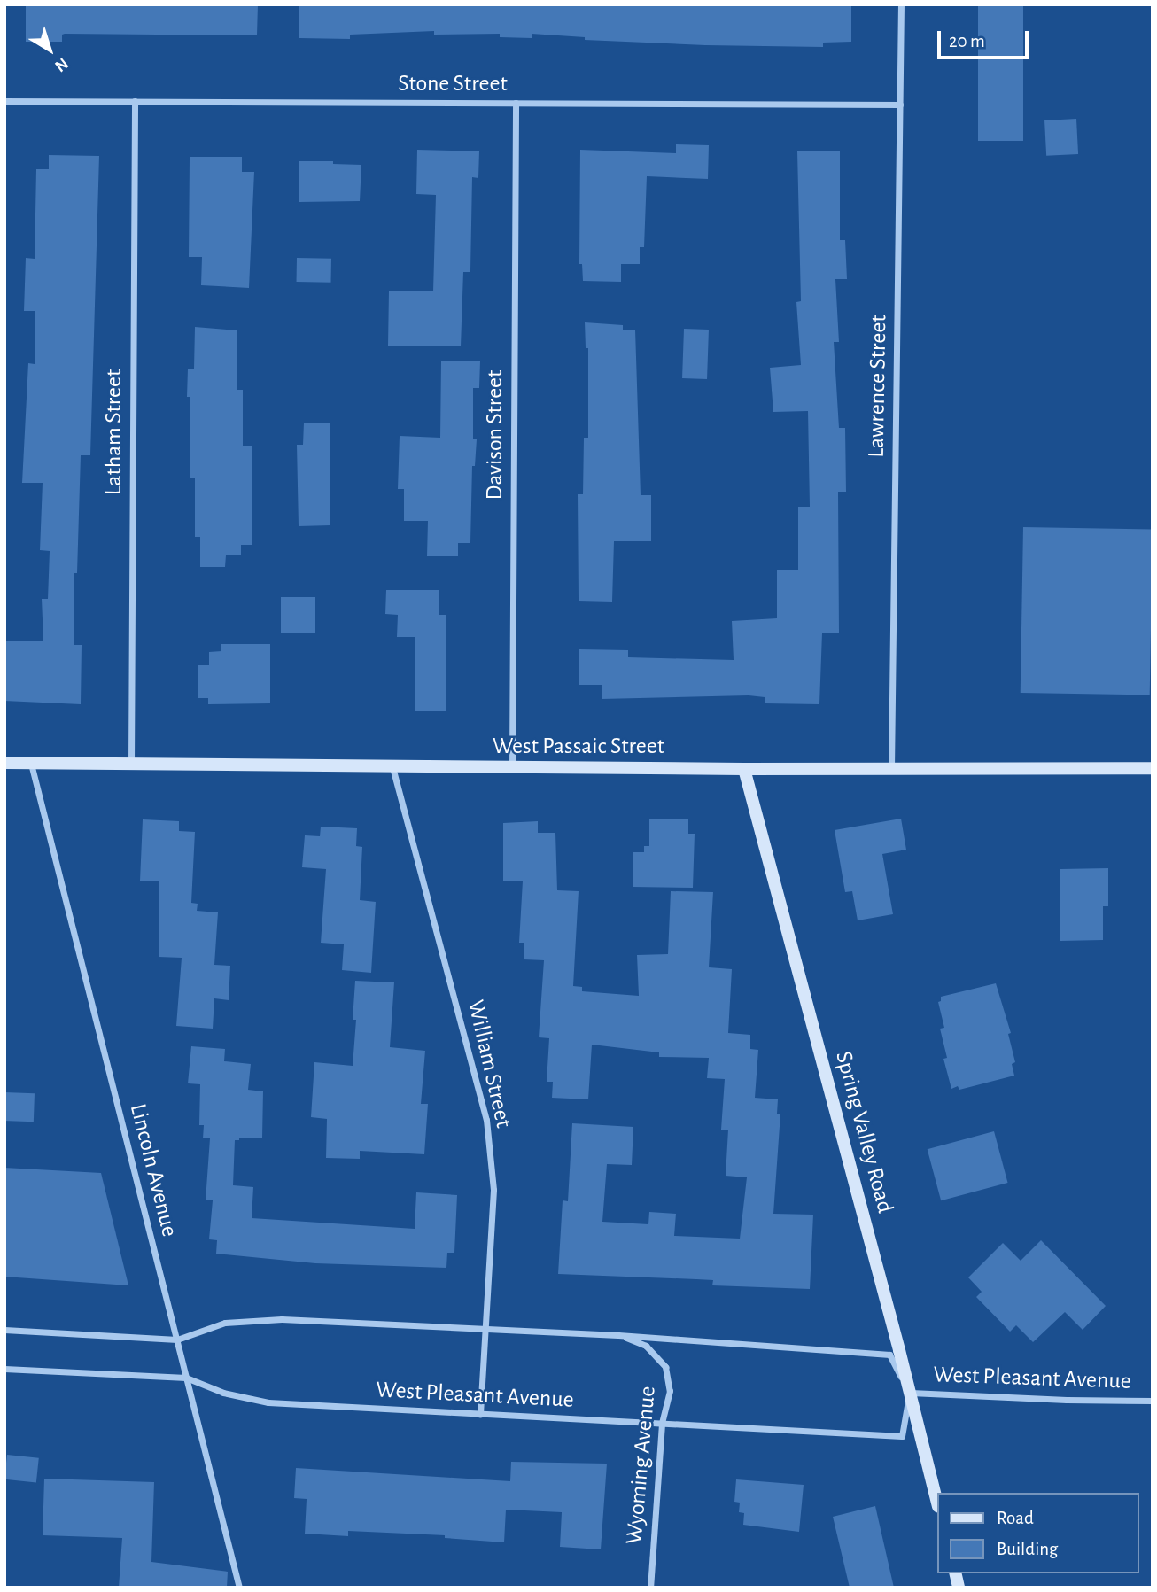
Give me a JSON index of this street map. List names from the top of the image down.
{
  "streets": {
    "main road": ["West Passaic Street", "Spring Valley Road"],
    "street": [
      "Stone Street",
      "Lawrence Street",
      "Latham Street",
      "Davison Street",
      "William Street",
      "Lincoln Avenue",
      "West Pleasant Avenue",
      "Wyoming Avenue"
    ]
  },
  "crossings": [
    ["Stone Street", "Lawrence Street"],
    ["Stone Street", "Latham Street"],
    ["Stone Street", "Davison Street"],
    ["Lawrence Street", "West Passaic Street"],
    ["Latham Street", "West Passaic Street"],
    ["Davison Street", "West Passaic Street"],
    ["West Passaic Street", "William Street"],
    ["West Passaic Street", "Spring Valley Road"],
    ["West Passaic Street", "Lincoln Avenue"],
    ["William Street", "West Pleasant Avenue"],
    ["Spring Valley Road", "West Pleasant Avenue"],
    ["Lincoln Avenue", "West Pleasant Avenue"],
    ["West Pleasant Avenue", "Wyoming Avenue"]
  ],
  "legend": ["Road", "Building"],
  "scale_bar": "20 m",
  "north": "bottom right"
}
